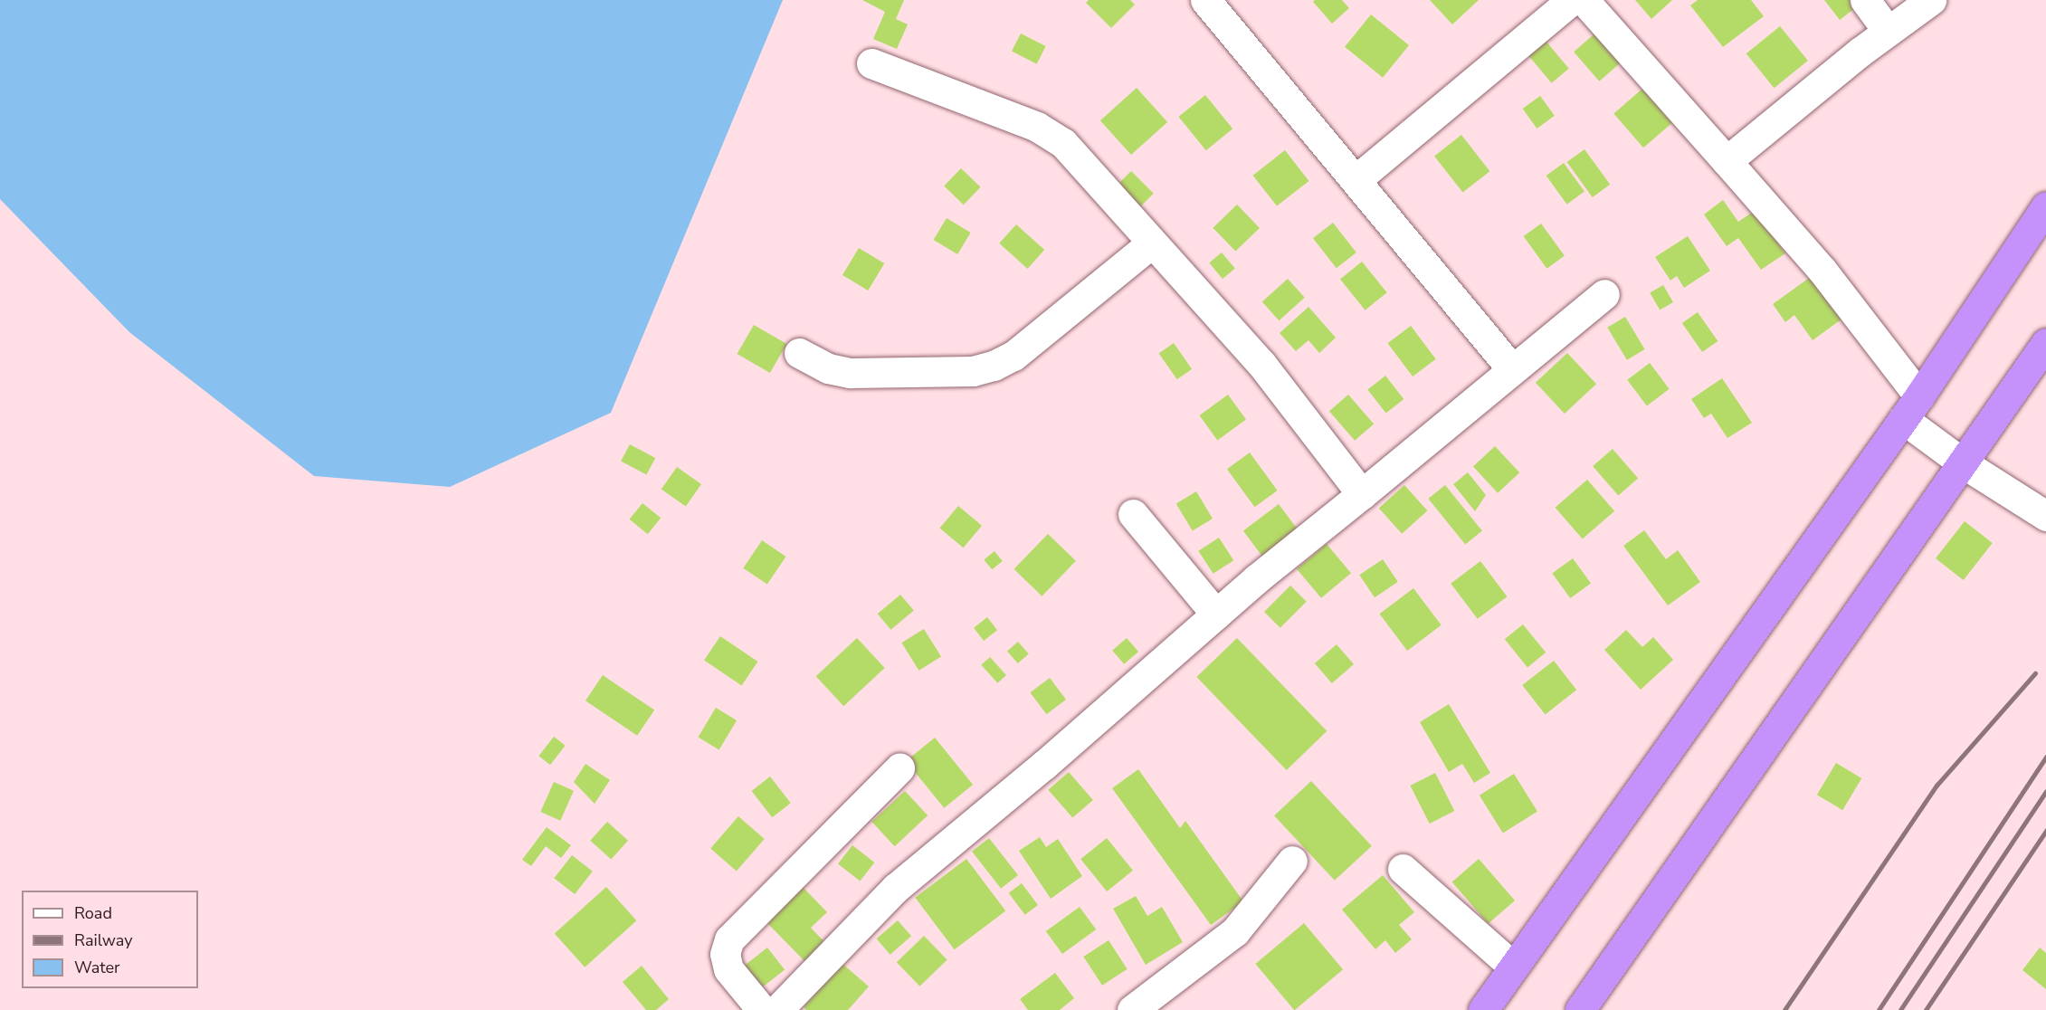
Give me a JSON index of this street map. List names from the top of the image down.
{
  "legend": ["Road", "Railway", "Water"]
}
